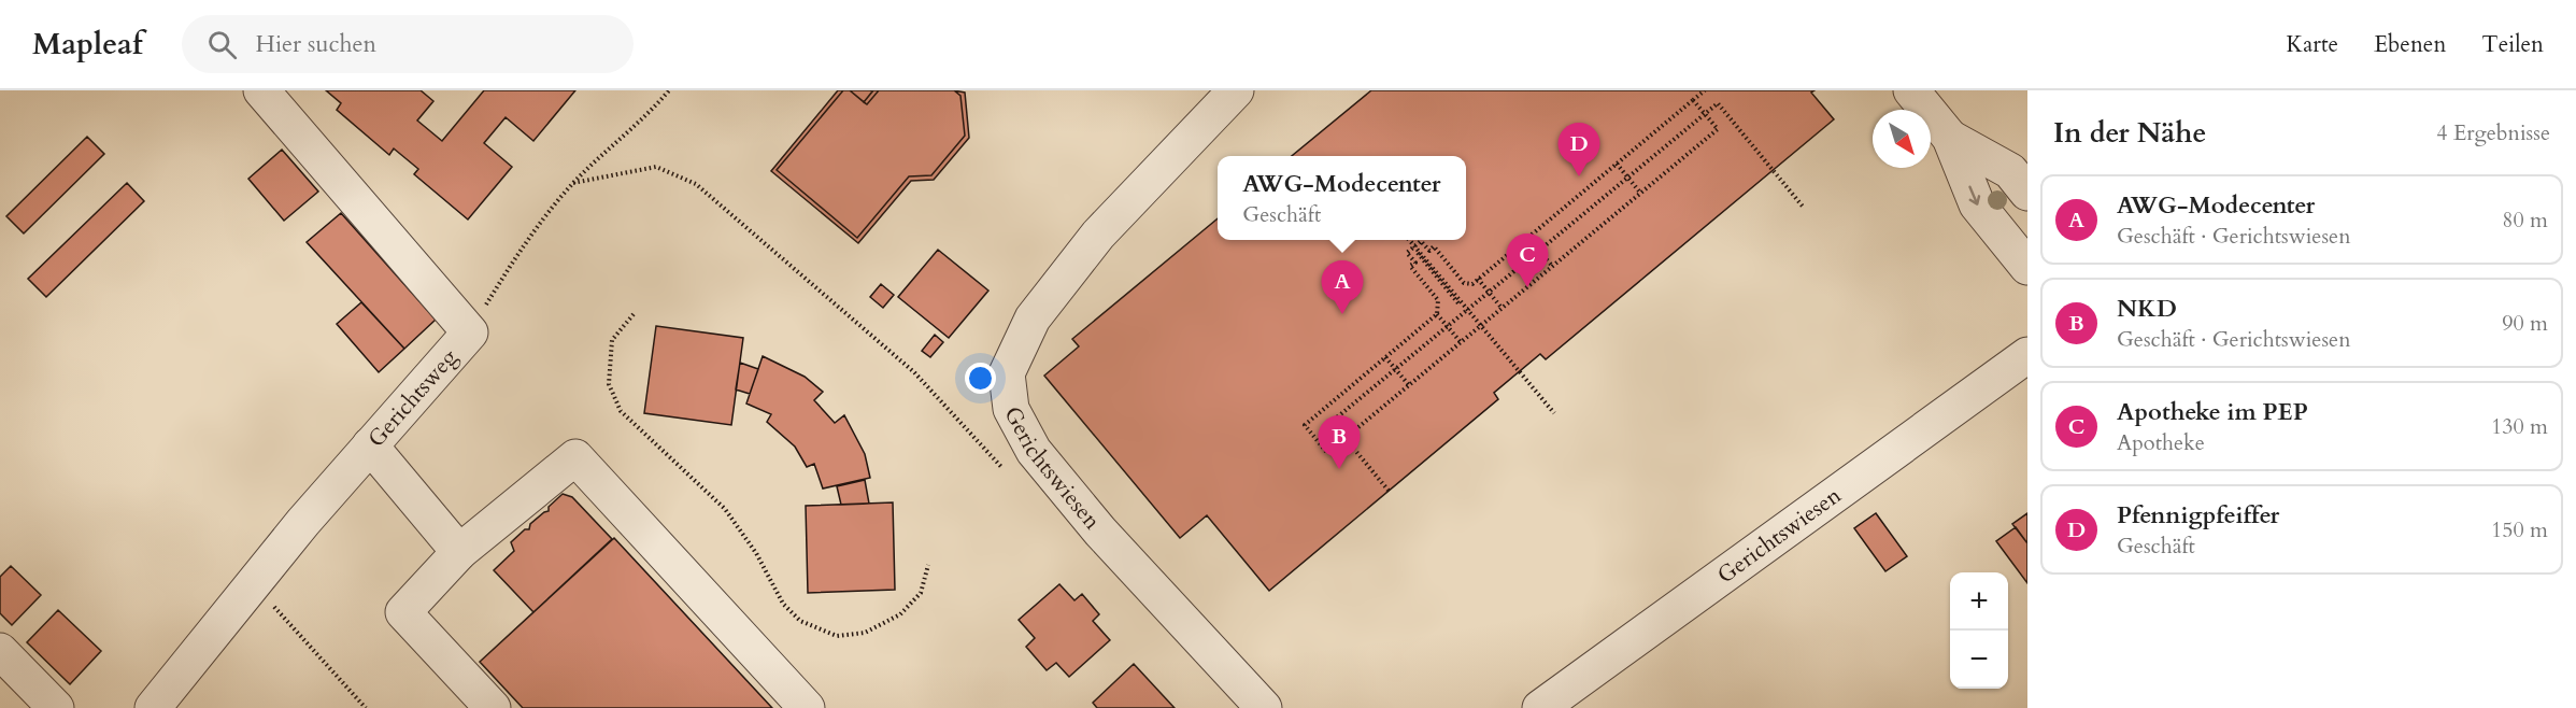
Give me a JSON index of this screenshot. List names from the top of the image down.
{
  "streets": {
    "street": ["Gerichtsweg", "Gerichtswiesen"]
  },
  "north": "bottom right",
  "page": {
    "header": "Mapleaf",
    "search": "Hier suchen",
    "nav": ["Karte", "Ebenen", "Teilen"],
    "heading": ["In der Nähe", "4 Ergebnisse"],
    "pins": [
      "D",
      "C",
      "A",
      "B"
    ],
    "popup": ["AWG-Modecenter", "Geschäft"],
    "list": [
      {
        "mark": "A",
        "name": "AWG-Modecenter",
        "note": "Geschäft · Gerichtswiesen",
        "value": "80 m"
      },
      {
        "mark": "B",
        "name": "NKD",
        "note": "Geschäft · Gerichtswiesen",
        "value": "90 m"
      },
      {
        "mark": "C",
        "name": "Apotheke im PEP",
        "note": "Apotheke",
        "value": "130 m"
      },
      {
        "mark": "D",
        "name": "Pfennigpfeiffer",
        "note": "Geschäft",
        "value": "150 m"
      }
    ],
    "map_buttons": ["+", "−"]
  }
}
